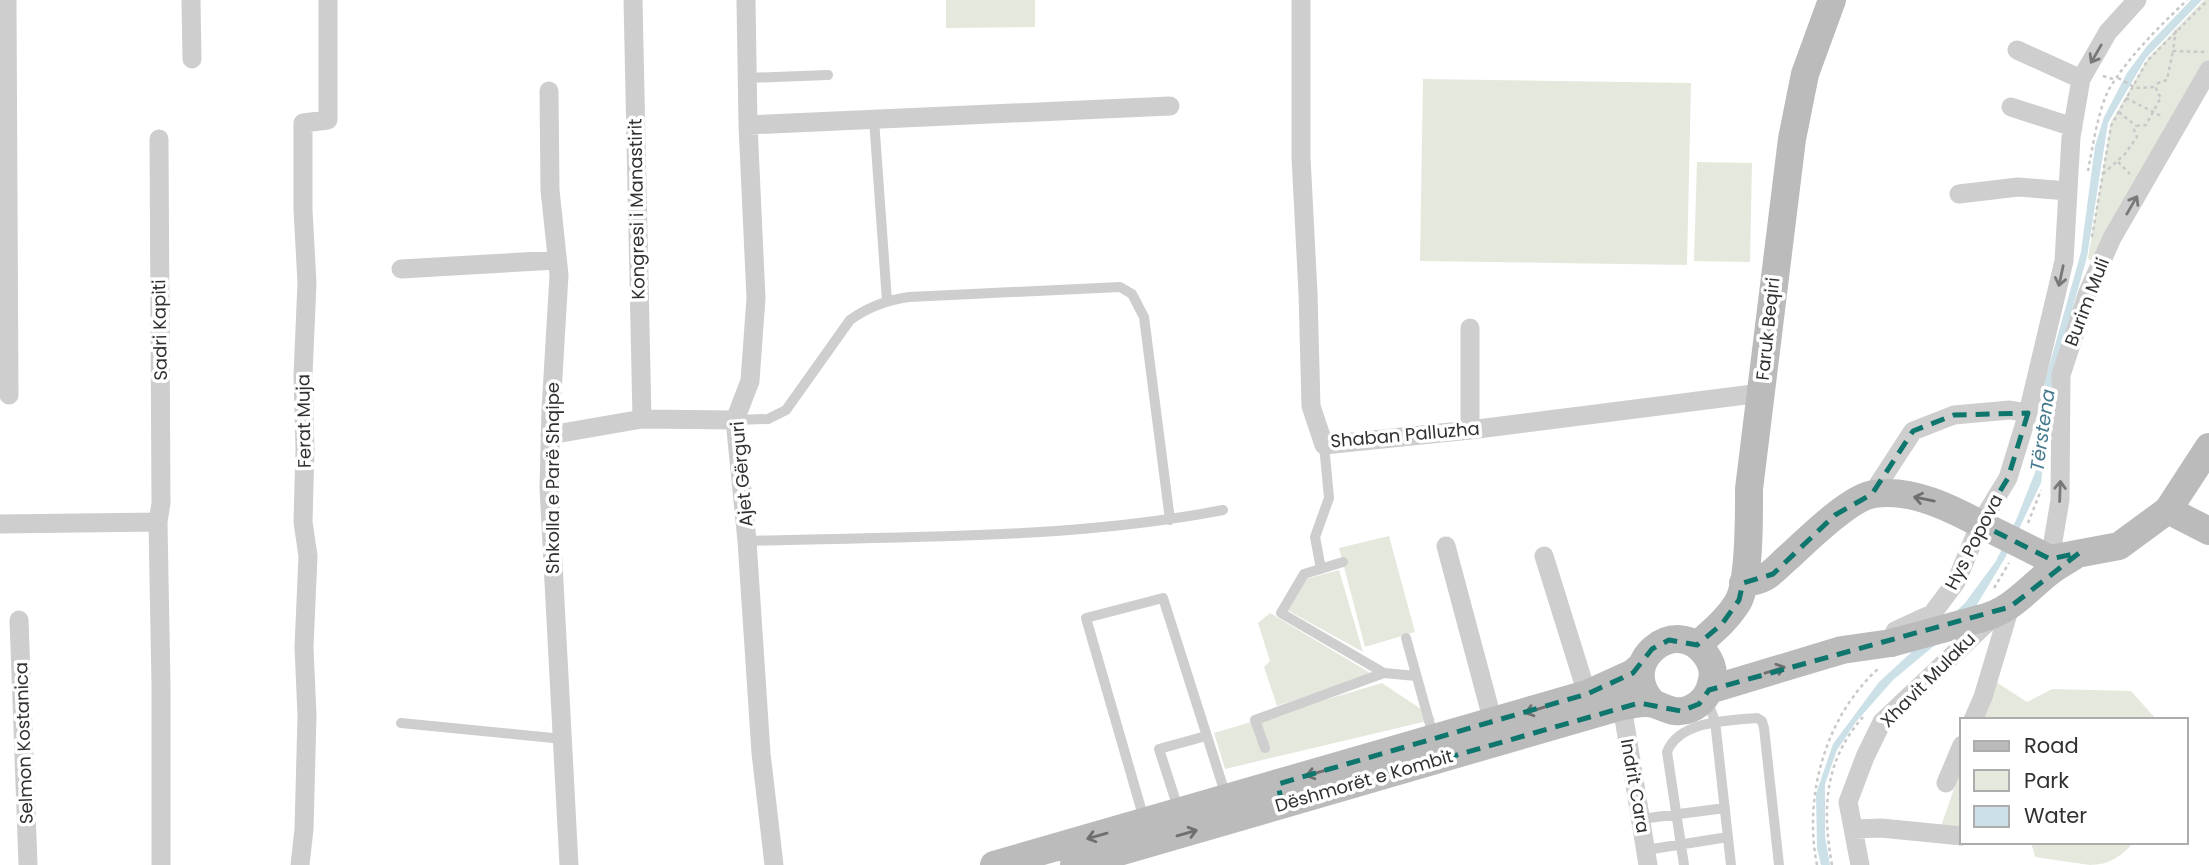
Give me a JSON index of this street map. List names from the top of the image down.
{
  "streets": {
    "street": [
      "Kongresi i Manastirit",
      "Burim Muli",
      "Faruk Beqiri",
      "Sadri Kapiti",
      "Ferat Muja",
      "Shaban Palluzha",
      "Ajet Gërguri",
      "Shkolla e Parë Shqipe",
      "Hys Popova",
      "Xhavit Mulaku",
      "Selmon Kostanica",
      "Dëshmorët e Kombit",
      "Indrit Cara"
    ]
  },
  "crossings": [
    ["Faruk Beqiri", "Shaban Palluzha"],
    ["Faruk Beqiri", "Dëshmorët e Kombit"],
    ["Dëshmorët e Kombit", "Indrit Cara"]
  ],
  "one_way": ["Burim Muli", "Hys Popova"],
  "water": ["Tërstena"],
  "legend": ["Road", "Park", "Water"]
}
